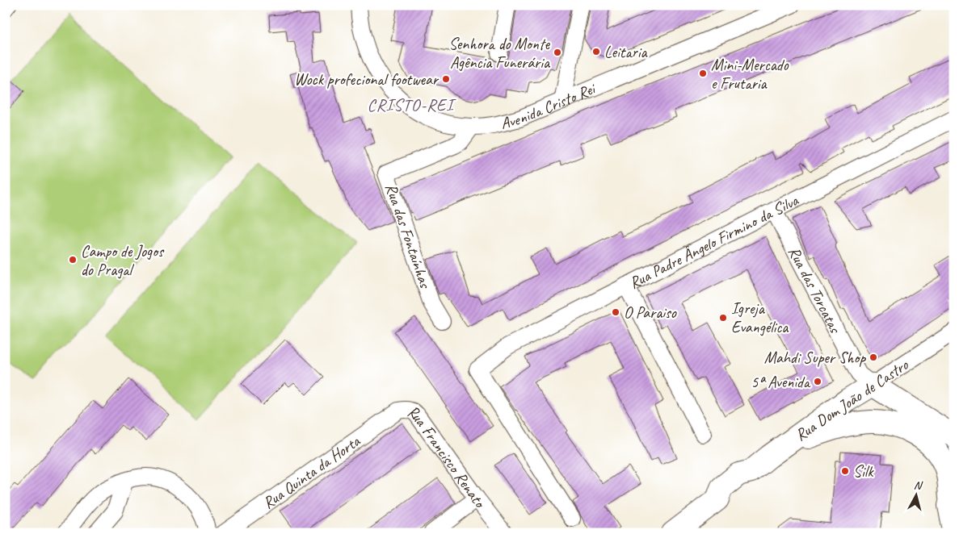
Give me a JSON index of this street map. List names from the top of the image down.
{
  "streets": {
    "main road": ["Rua Dom João de Castro"],
    "street": [
      "Avenida Cristo Rei",
      "Rua das Fontaínhas",
      "Rua Padre Ângelo Firmino da Silva",
      "Rua das Torcatas",
      "Rua Francisco Renato",
      "Rua Quinta da Horta"
    ]
  },
  "crossings": [
    ["Avenida Cristo Rei", "Rua das Fontaínhas"],
    ["Rua Padre Ângelo Firmino da Silva", "Rua das Torcatas"],
    ["Rua das Torcatas", "Rua Dom João de Castro"],
    ["Rua Francisco Renato", "Rua Quinta da Horta"]
  ],
  "districts": ["CRISTO-REI"],
  "places": [
    "Leitaria",
    "Senhora do Monte Agência Funerária",
    "Mini-Mercado e Frutaria",
    "Wock profecional footwear",
    "Campo de Jogos do Pragal",
    "O Paraiso",
    "Igreja Evangélica",
    "Mahdi Super Shop",
    "5ª Avenida",
    "Silk"
  ],
  "north": "top"
}
